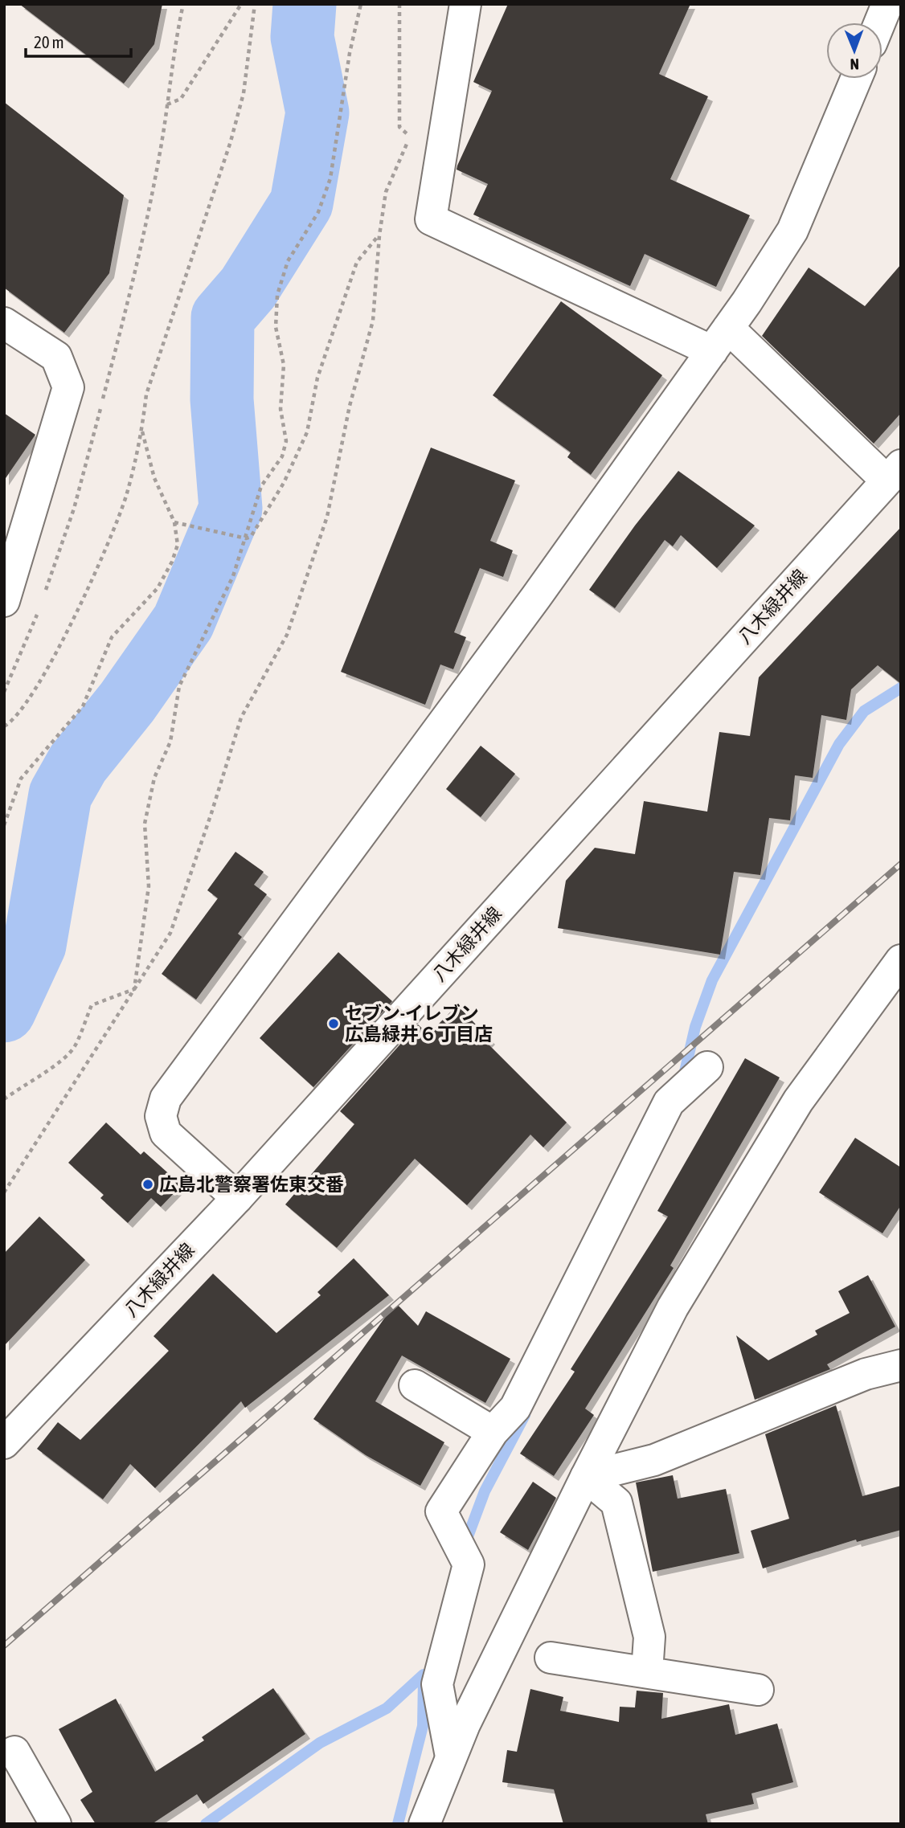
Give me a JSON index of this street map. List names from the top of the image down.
{
  "streets": {
    "street": ["八木緑井線"]
  },
  "places": ["セブン‐イレブン 広島緑井６丁目店", "広島北警察署佐東交番"],
  "scale_bar": "20 m",
  "north": "bottom"
}
